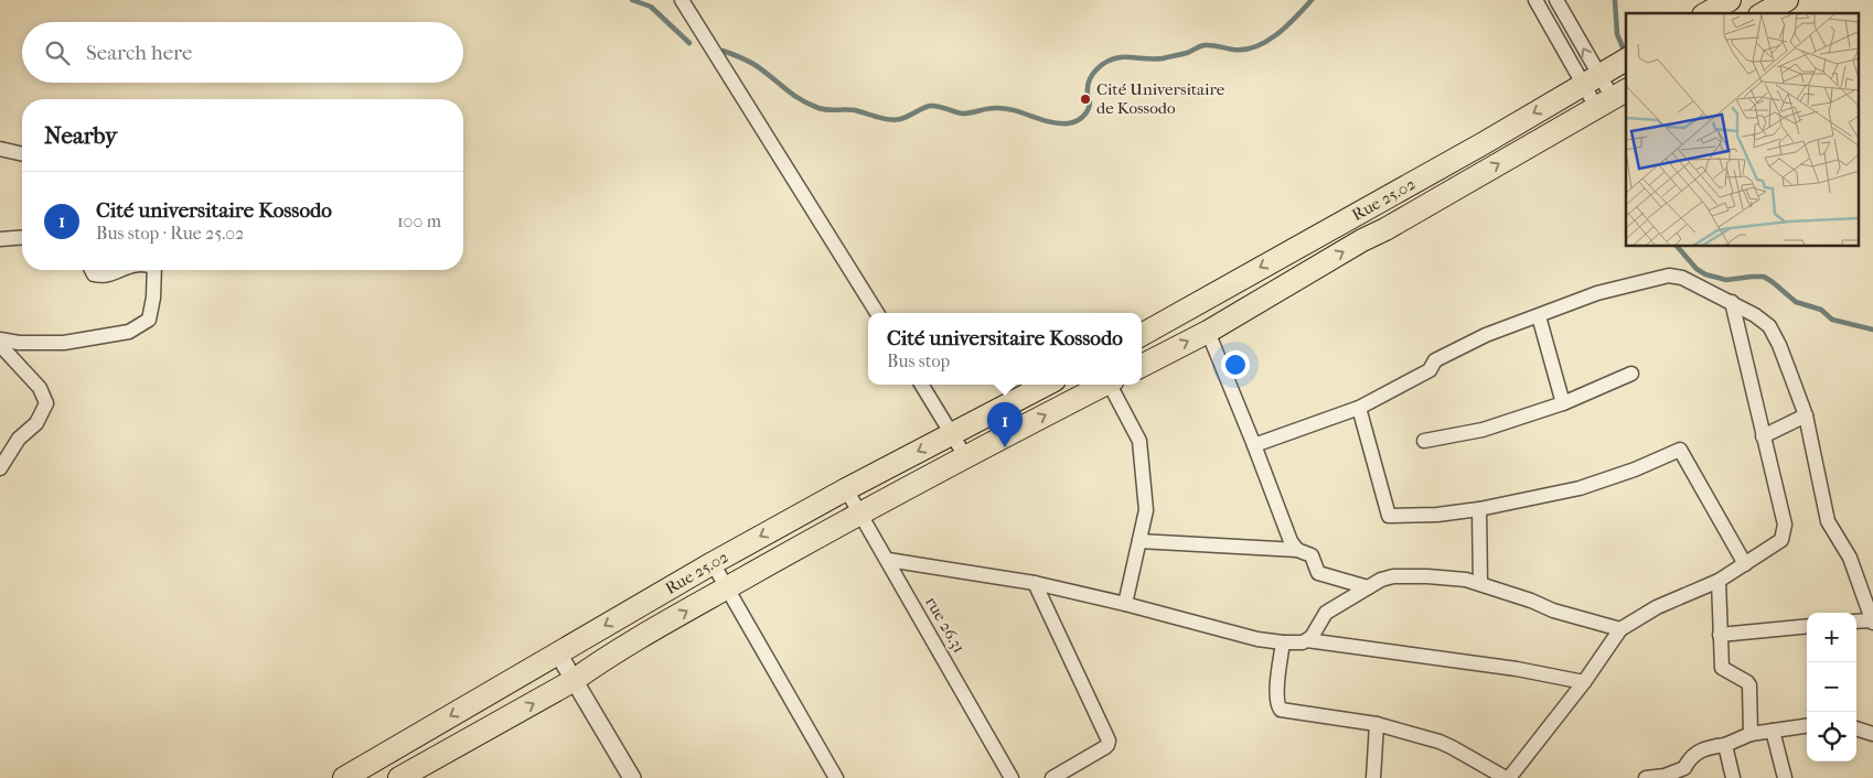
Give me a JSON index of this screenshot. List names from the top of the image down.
{
  "streets": {
    "main road": ["Rue 25.02"],
    "street": ["rue 26.31"]
  },
  "crossings": [
    ["Rue 25.02", "rue 26.31"]
  ],
  "places": ["Cité Universitaire de Kossodo"],
  "page": {
    "search": "Search here",
    "heading": "Nearby",
    "list": [
      {
        "mark": "1",
        "name": "Cité universitaire Kossodo",
        "note": "Bus stop · Rue 25.02",
        "value": "100 m"
      }
    ],
    "popup": ["Cité universitaire Kossodo", "Bus stop"],
    "pins": "1",
    "map_buttons": ["+", "−"]
  }
}
